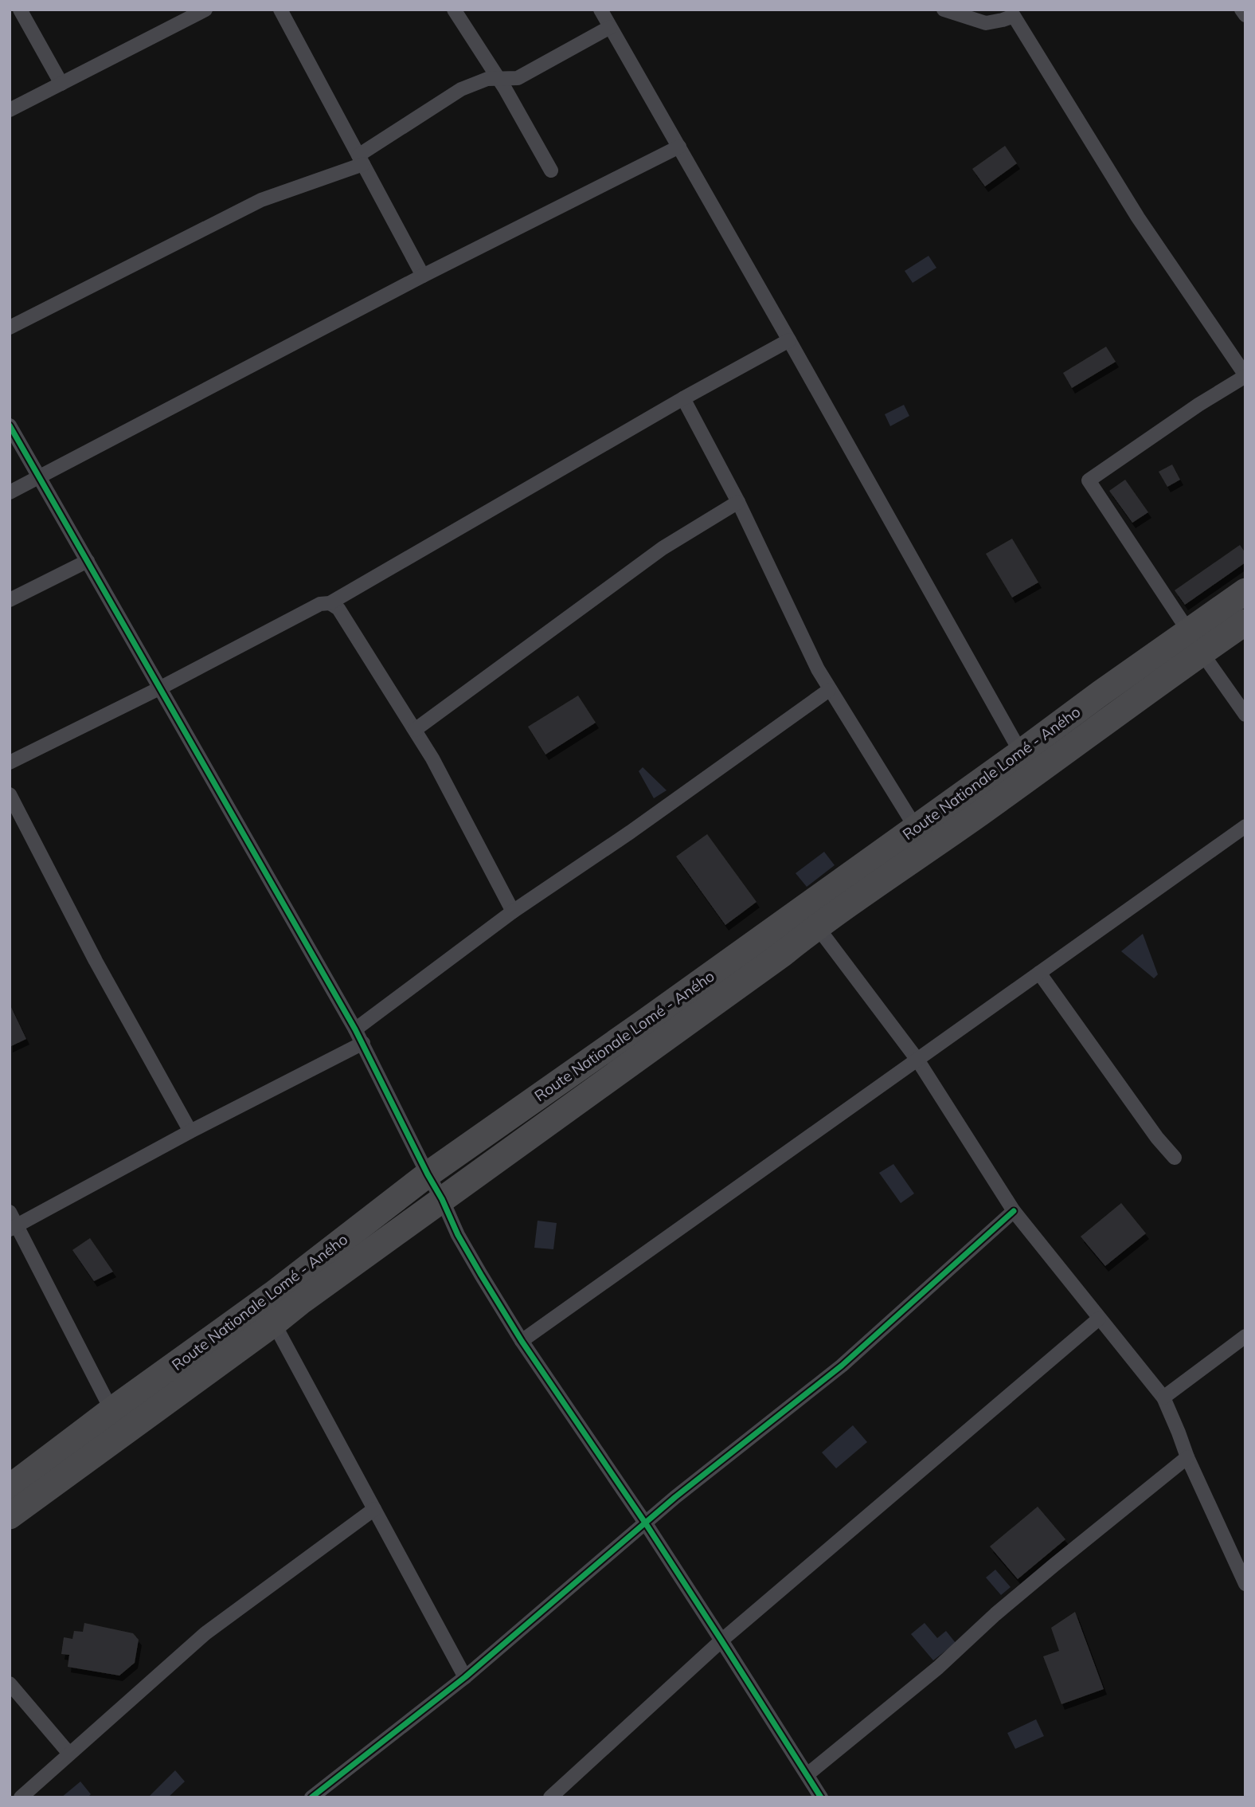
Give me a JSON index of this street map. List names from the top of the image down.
{
  "streets": {
    "highway": ["Route Nationale Lomé - Aného"]
  }
}
